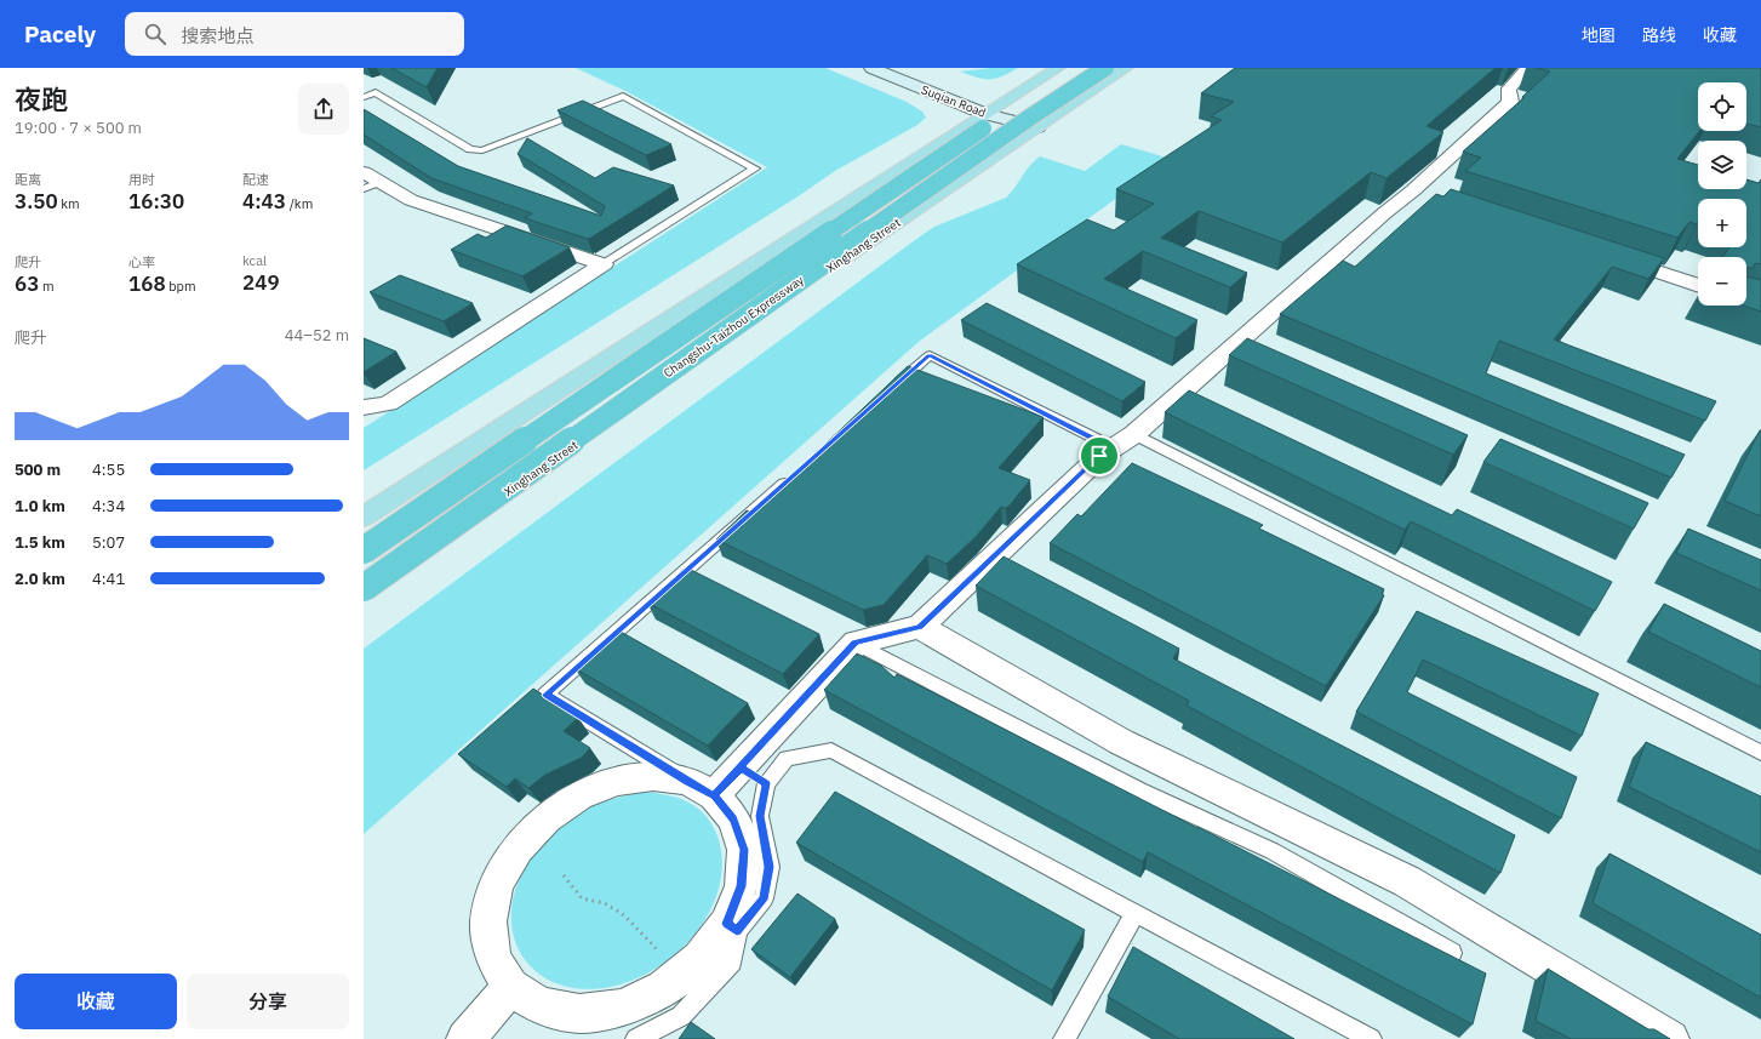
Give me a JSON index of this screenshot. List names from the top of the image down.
{
  "streets": {
    "highway": ["Changshu-Taizhou Expressway"],
    "main road": ["Suqian Road", "Xinghang Street"]
  },
  "crossings": [
    ["Suqian Road", "Xinghang Street"],
    ["Xinghang Street", "Changshu-Taizhou Expressway"]
  ],
  "page": {
    "header": "Pacely",
    "search": "搜索地点",
    "nav": ["地图", "路线", "收藏"],
    "heading": ["夜跑", "19:00 · 7 × 500 m"],
    "map_buttons": ["+", "−"],
    "stats": [
      ["距离", "3.50 km"],
      ["用时", "16:30"],
      ["配速", "4:43 /km"],
      ["爬升", "63 m"],
      ["心率", "168 bpm"],
      ["kcal", "249"]
    ],
    "chart": ["爬升", "44–52 m"],
    "list": [
      {
        "name": "500 m",
        "note": "4:55"
      },
      {
        "name": "1.0 km",
        "note": "4:34"
      },
      {
        "name": "1.5 km",
        "note": "5:07"
      },
      {
        "name": "2.0 km",
        "note": "4:41"
      }
    ],
    "buttons": ["收藏", "分享"]
  }
}
